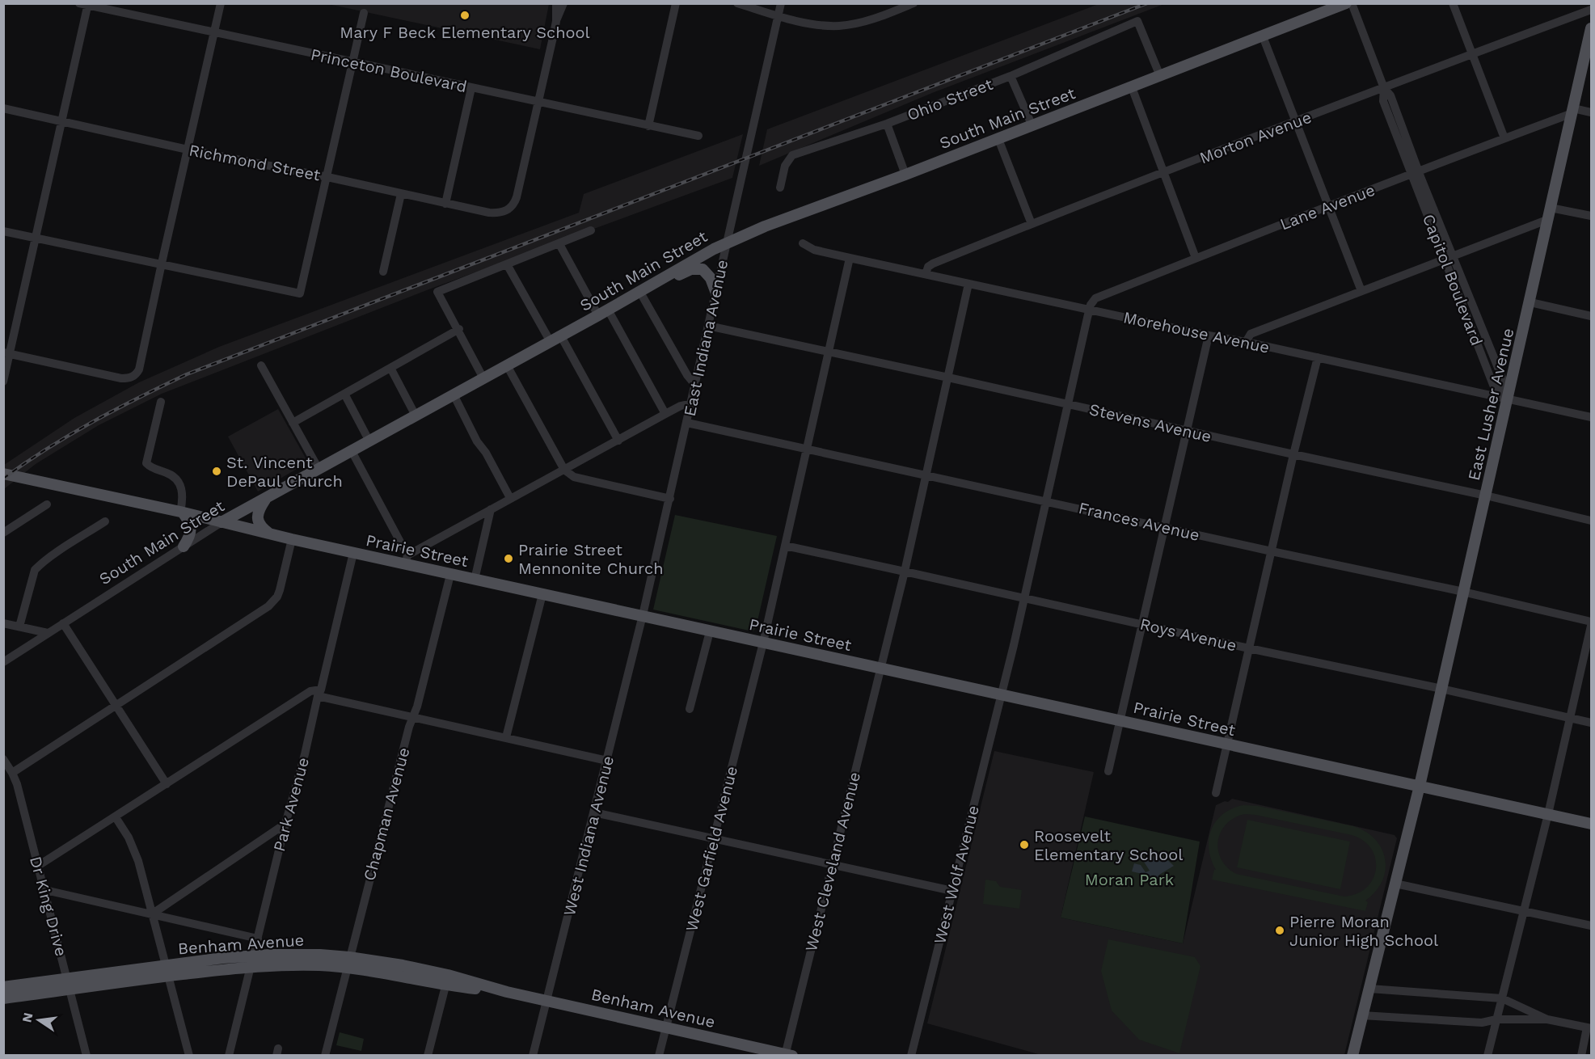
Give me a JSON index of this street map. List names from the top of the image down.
{
  "streets": {
    "main road": [
      "South Main Street",
      "East Lusher Avenue",
      "Prairie Street",
      "Benham Avenue"
    ],
    "street": [
      "Princeton Boulevard",
      "Ohio Street",
      "Morton Avenue",
      "Richmond Street",
      "Lane Avenue",
      "Capitol Boulevard",
      "Morehouse Avenue",
      "East Indiana Avenue",
      "Stevens Avenue",
      "Frances Avenue",
      "Roys Avenue",
      "Park Avenue",
      "Chapman Avenue",
      "West Indiana Avenue",
      "West Garfield Avenue",
      "West Cleveland Avenue",
      "West Wolf Avenue",
      "Dr King Drive"
    ]
  },
  "crossings": [
    ["Princeton Boulevard", "Richmond Street"],
    ["Ohio Street", "South Main Street"],
    ["South Main Street", "East Indiana Avenue"],
    ["South Main Street", "Prairie Street"],
    ["Morton Avenue", "Capitol Boulevard"],
    ["Morton Avenue", "Morehouse Avenue"],
    ["Lane Avenue", "Capitol Boulevard"],
    ["Lane Avenue", "Morehouse Avenue"],
    ["Lane Avenue", "East Lusher Avenue"],
    ["Lane Avenue", "West Wolf Avenue"],
    ["Capitol Boulevard", "Morehouse Avenue"],
    ["Capitol Boulevard", "East Lusher Avenue"],
    ["Morehouse Avenue", "East Lusher Avenue"],
    ["Morehouse Avenue", "West Garfield Avenue"],
    ["Morehouse Avenue", "West Cleveland Avenue"],
    ["Morehouse Avenue", "West Wolf Avenue"],
    ["East Indiana Avenue", "Stevens Avenue"],
    ["East Indiana Avenue", "Frances Avenue"],
    ["East Indiana Avenue", "Prairie Street"],
    ["East Indiana Avenue", "West Indiana Avenue"],
    ["East Lusher Avenue", "Stevens Avenue"],
    ["East Lusher Avenue", "Frances Avenue"],
    ["East Lusher Avenue", "Prairie Street"],
    ["East Lusher Avenue", "Roys Avenue"],
    ["Stevens Avenue", "West Garfield Avenue"],
    ["Stevens Avenue", "West Cleveland Avenue"],
    ["Stevens Avenue", "West Wolf Avenue"],
    ["Frances Avenue", "West Garfield Avenue"],
    ["Frances Avenue", "West Cleveland Avenue"],
    ["Frances Avenue", "West Wolf Avenue"],
    ["Prairie Street", "Park Avenue"],
    ["Prairie Street", "Chapman Avenue"],
    ["Prairie Street", "West Indiana Avenue"],
    ["Prairie Street", "West Garfield Avenue"],
    ["Prairie Street", "West Cleveland Avenue"],
    ["Prairie Street", "West Wolf Avenue"],
    ["Roys Avenue", "West Garfield Avenue"],
    ["Roys Avenue", "West Cleveland Avenue"],
    ["Roys Avenue", "West Wolf Avenue"],
    ["Park Avenue", "Benham Avenue"],
    ["Chapman Avenue", "Benham Avenue"],
    ["West Indiana Avenue", "Benham Avenue"],
    ["West Garfield Avenue", "Benham Avenue"],
    ["West Cleveland Avenue", "Benham Avenue"],
    ["Dr King Drive", "Benham Avenue"]
  ],
  "parks": ["Moran Park"],
  "places": [
    "Mary F Beck Elementary School",
    "St. Vincent DePaul Church",
    "Prairie Street Mennonite Church",
    "Roosevelt Elementary School",
    "Pierre Moran Junior High School"
  ],
  "north": "left"
}
